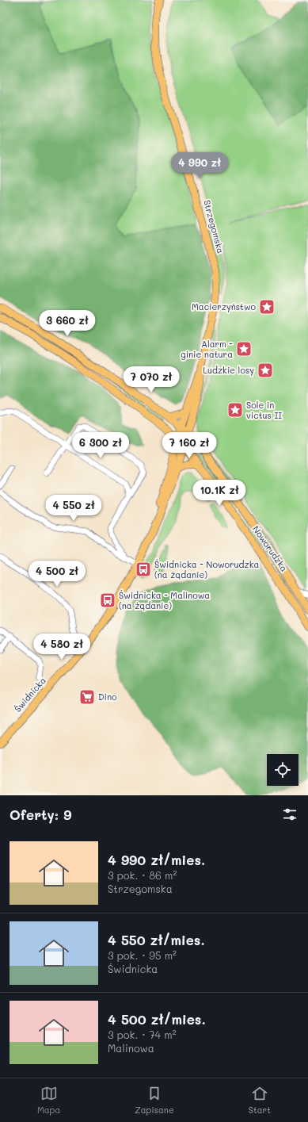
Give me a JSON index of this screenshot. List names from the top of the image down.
{
  "streets": {
    "main road": ["Strzegomska", "Noworudzka", "Świdnicka"]
  },
  "crossings": [
    ["Strzegomska", "Noworudzka"],
    ["Strzegomska", "Świdnicka"],
    ["Noworudzka", "Świdnicka"]
  ],
  "places": {
    "place": [
      "Macierzyństwo",
      "Alarm - ginie natura",
      "Ludzkie losy",
      "Sole in victus II"
    ],
    "bus stop": ["Świdnicka - Noworudzka (na żądanie)", "Świdnicka - Malinowa (na żądanie)"],
    "supermarket": ["Dino"]
  },
  "page": {
    "price": [
      "4 990 zł",
      "3 660 zł",
      "7 070 zł",
      "6 300 zł",
      "7 160 zł",
      "10.1K zł",
      "4 550 zł",
      "4 500 zł",
      "4 580 zł"
    ],
    "heading": "Oferty: 9",
    "list": [
      {
        "name": "4 990 zł/mies.",
        "note": "3 pok. · 86 m² · Strzegomska"
      },
      {
        "name": "4 550 zł/mies.",
        "note": "3 pok. · 95 m² · Świdnicka"
      },
      {
        "name": "4 500 zł/mies.",
        "note": "3 pok. · 74 m² · Malinowa"
      }
    ],
    "tabs": ["Mapa", "Zapisane", "Start"]
  }
}
